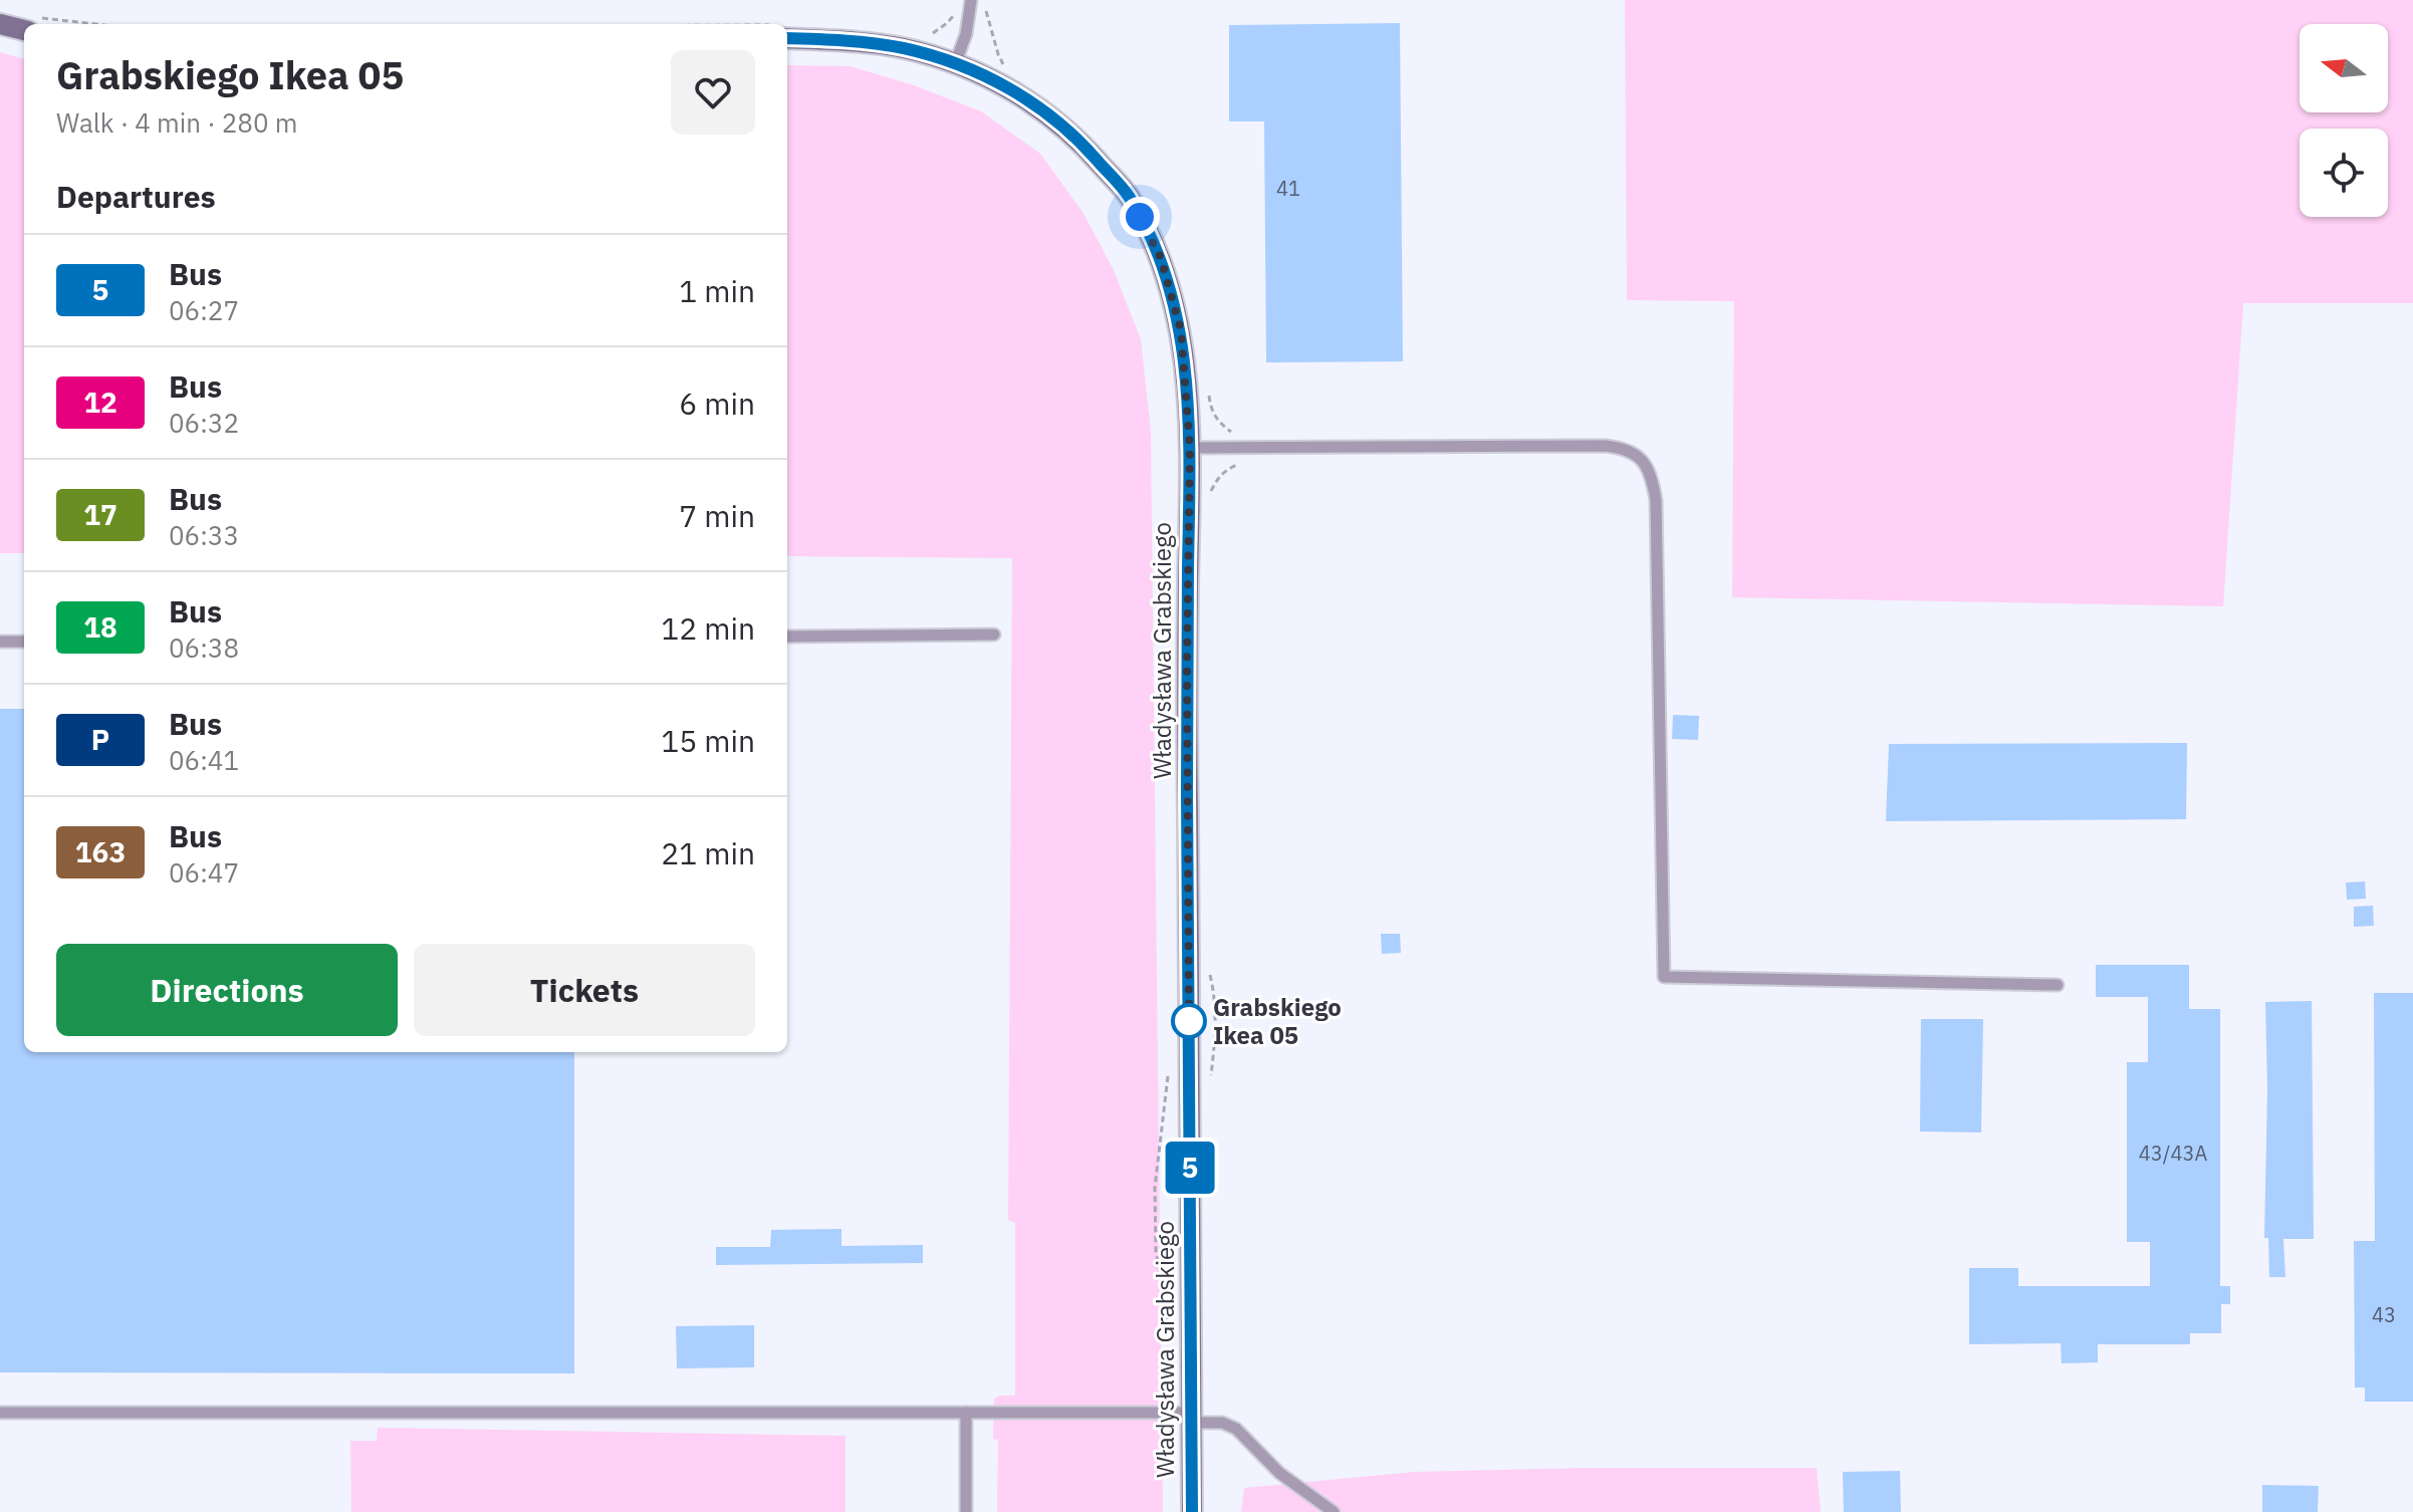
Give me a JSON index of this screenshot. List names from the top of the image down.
{
  "streets": {
    "street": ["Władysława Grabskiego"]
  },
  "places": ["Grabskiego Ikea 05"],
  "lines": ["bus line 5"],
  "house_numbers": ["41", "43/43A", "43"],
  "north": "left",
  "page": {
    "on_map": "5",
    "heading": [
      ["Grabskiego Ikea 05", "Walk · 4 min · 280 m"],
      "Departures"
    ],
    "list": [
      {
        "mark": "5",
        "name": "Bus",
        "note": "06:27",
        "value": "1 min"
      },
      {
        "mark": "12",
        "name": "Bus",
        "note": "06:32",
        "value": "6 min"
      },
      {
        "mark": "17",
        "name": "Bus",
        "note": "06:33",
        "value": "7 min"
      },
      {
        "mark": "18",
        "name": "Bus",
        "note": "06:38",
        "value": "12 min"
      },
      {
        "mark": "P",
        "name": "Bus",
        "note": "06:41",
        "value": "15 min"
      },
      {
        "mark": "163",
        "name": "Bus",
        "note": "06:47",
        "value": "21 min"
      }
    ],
    "buttons": ["Directions", "Tickets"]
  }
}
